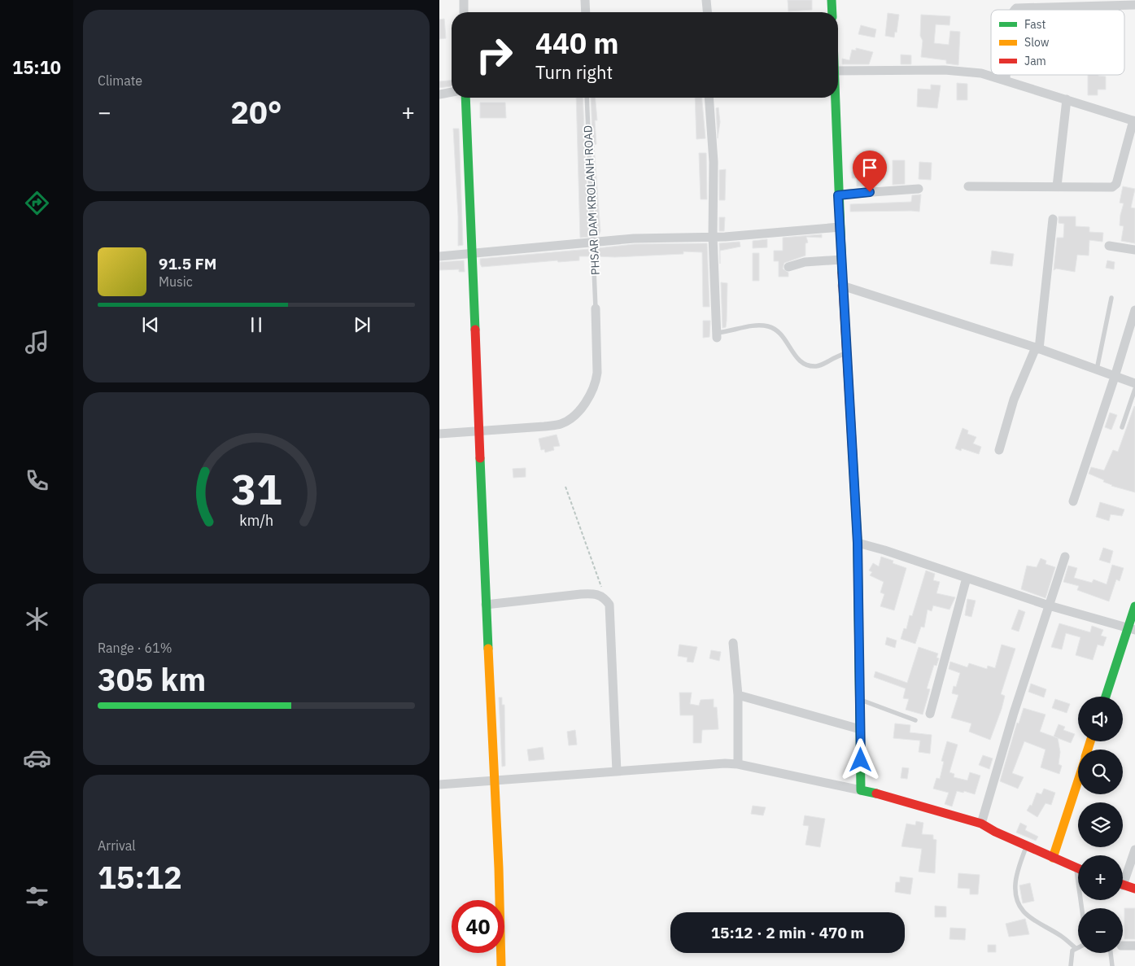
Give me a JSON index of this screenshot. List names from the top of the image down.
{
  "streets": {
    "lane": ["PHSAR DAM KROLANH ROAD"]
  },
  "legend": ["Fast", "Slow", "Jam"],
  "page": {
    "tabs": "15:10",
    "tile": [
      "Climate",
      ["Range · 61%", "305 km"],
      ["Arrival", "15:12"]
    ],
    "turn": ["440 m", "Turn right"],
    "heat": ["−", "20°", "+"],
    "song": ["91.5 FM", "Music"],
    "map_buttons": ["+", "−"],
    "limit": "40",
    "trip": "15:12 · 2 min · 470 m",
    "gauge": ["31", "km/h"]
  }
}
